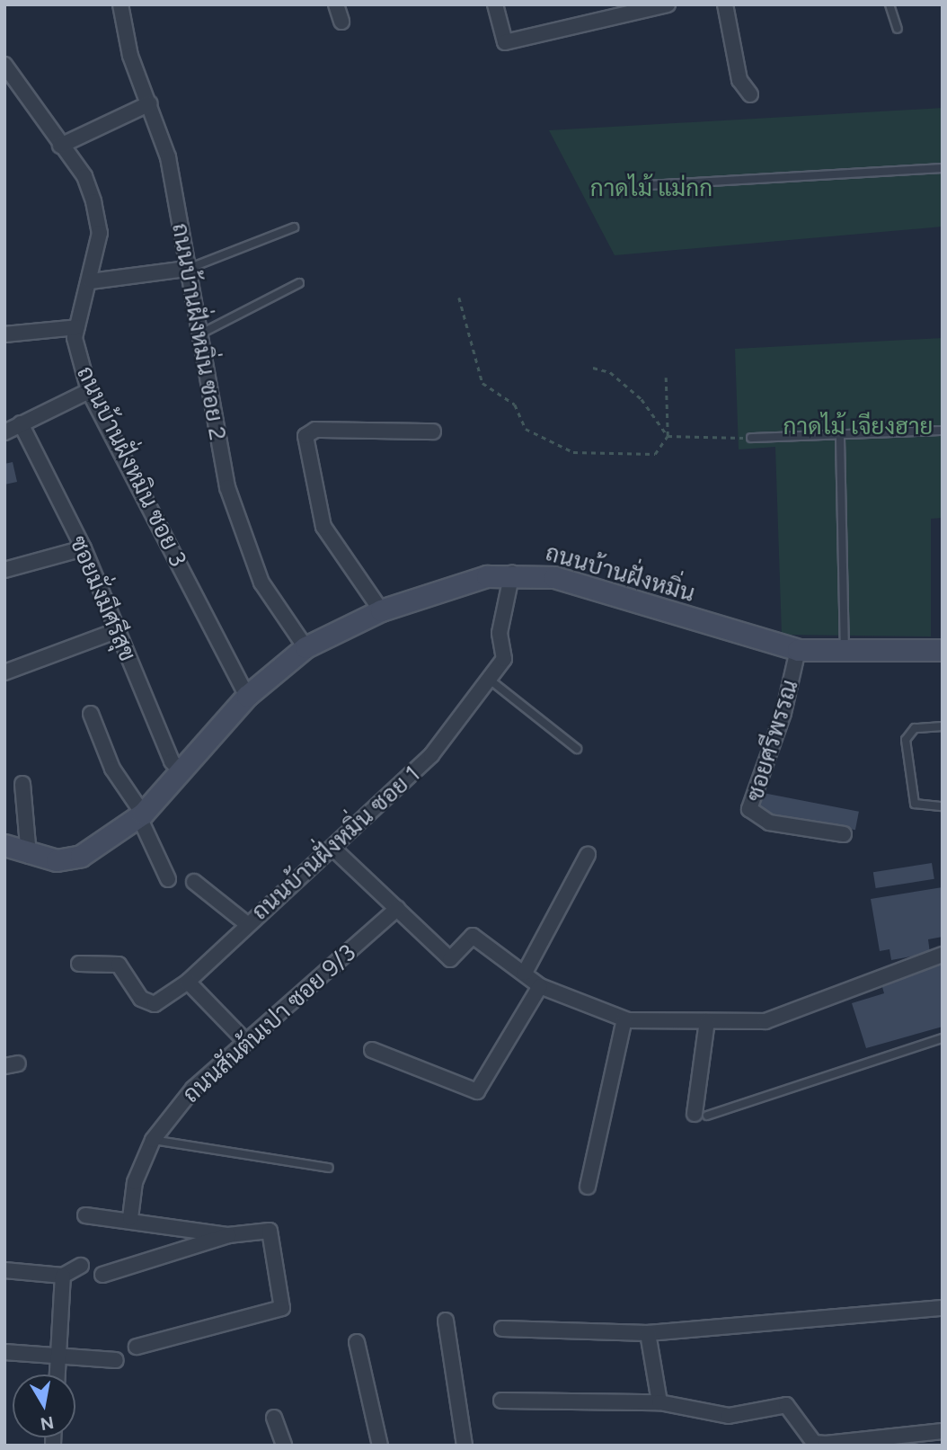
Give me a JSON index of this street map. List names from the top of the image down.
{
  "streets": {
    "street": [
      "ถนนบ้านฝั่งหมิ่น ซอย 2",
      "ถนนบ้านฝั่งหมิน ซอย 3",
      "ถนนบ้านฝั่งหมิ่น",
      "ซอยมั่งมีศรีสุข",
      "ซอยศรีพรรณ",
      "ถนนบ้านฝั่งหมิ่น ซอย 1",
      "ถนนสันต้นเปา ซอย 9/3"
    ]
  },
  "crossings": [
    ["ถนนบ้านฝั่งหมิ่น ซอย 2", "ถนนบ้านฝั่งหมิ่น"],
    ["ถนนบ้านฝั่งหมิน ซอย 3", "ถนนบ้านฝั่งหมิ่น"],
    ["ถนนบ้านฝั่งหมิ่น", "ซอยมั่งมีศรีสุข"],
    ["ถนนบ้านฝั่งหมิ่น", "ซอยศรีพรรณ"],
    ["ถนนบ้านฝั่งหมิ่น", "ถนนบ้านฝั่งหมิ่น ซอย 1"]
  ],
  "parks": ["กาดไม้ แม่กก", "กาดไม้ เจียงฮาย"],
  "north": "bottom"
}
